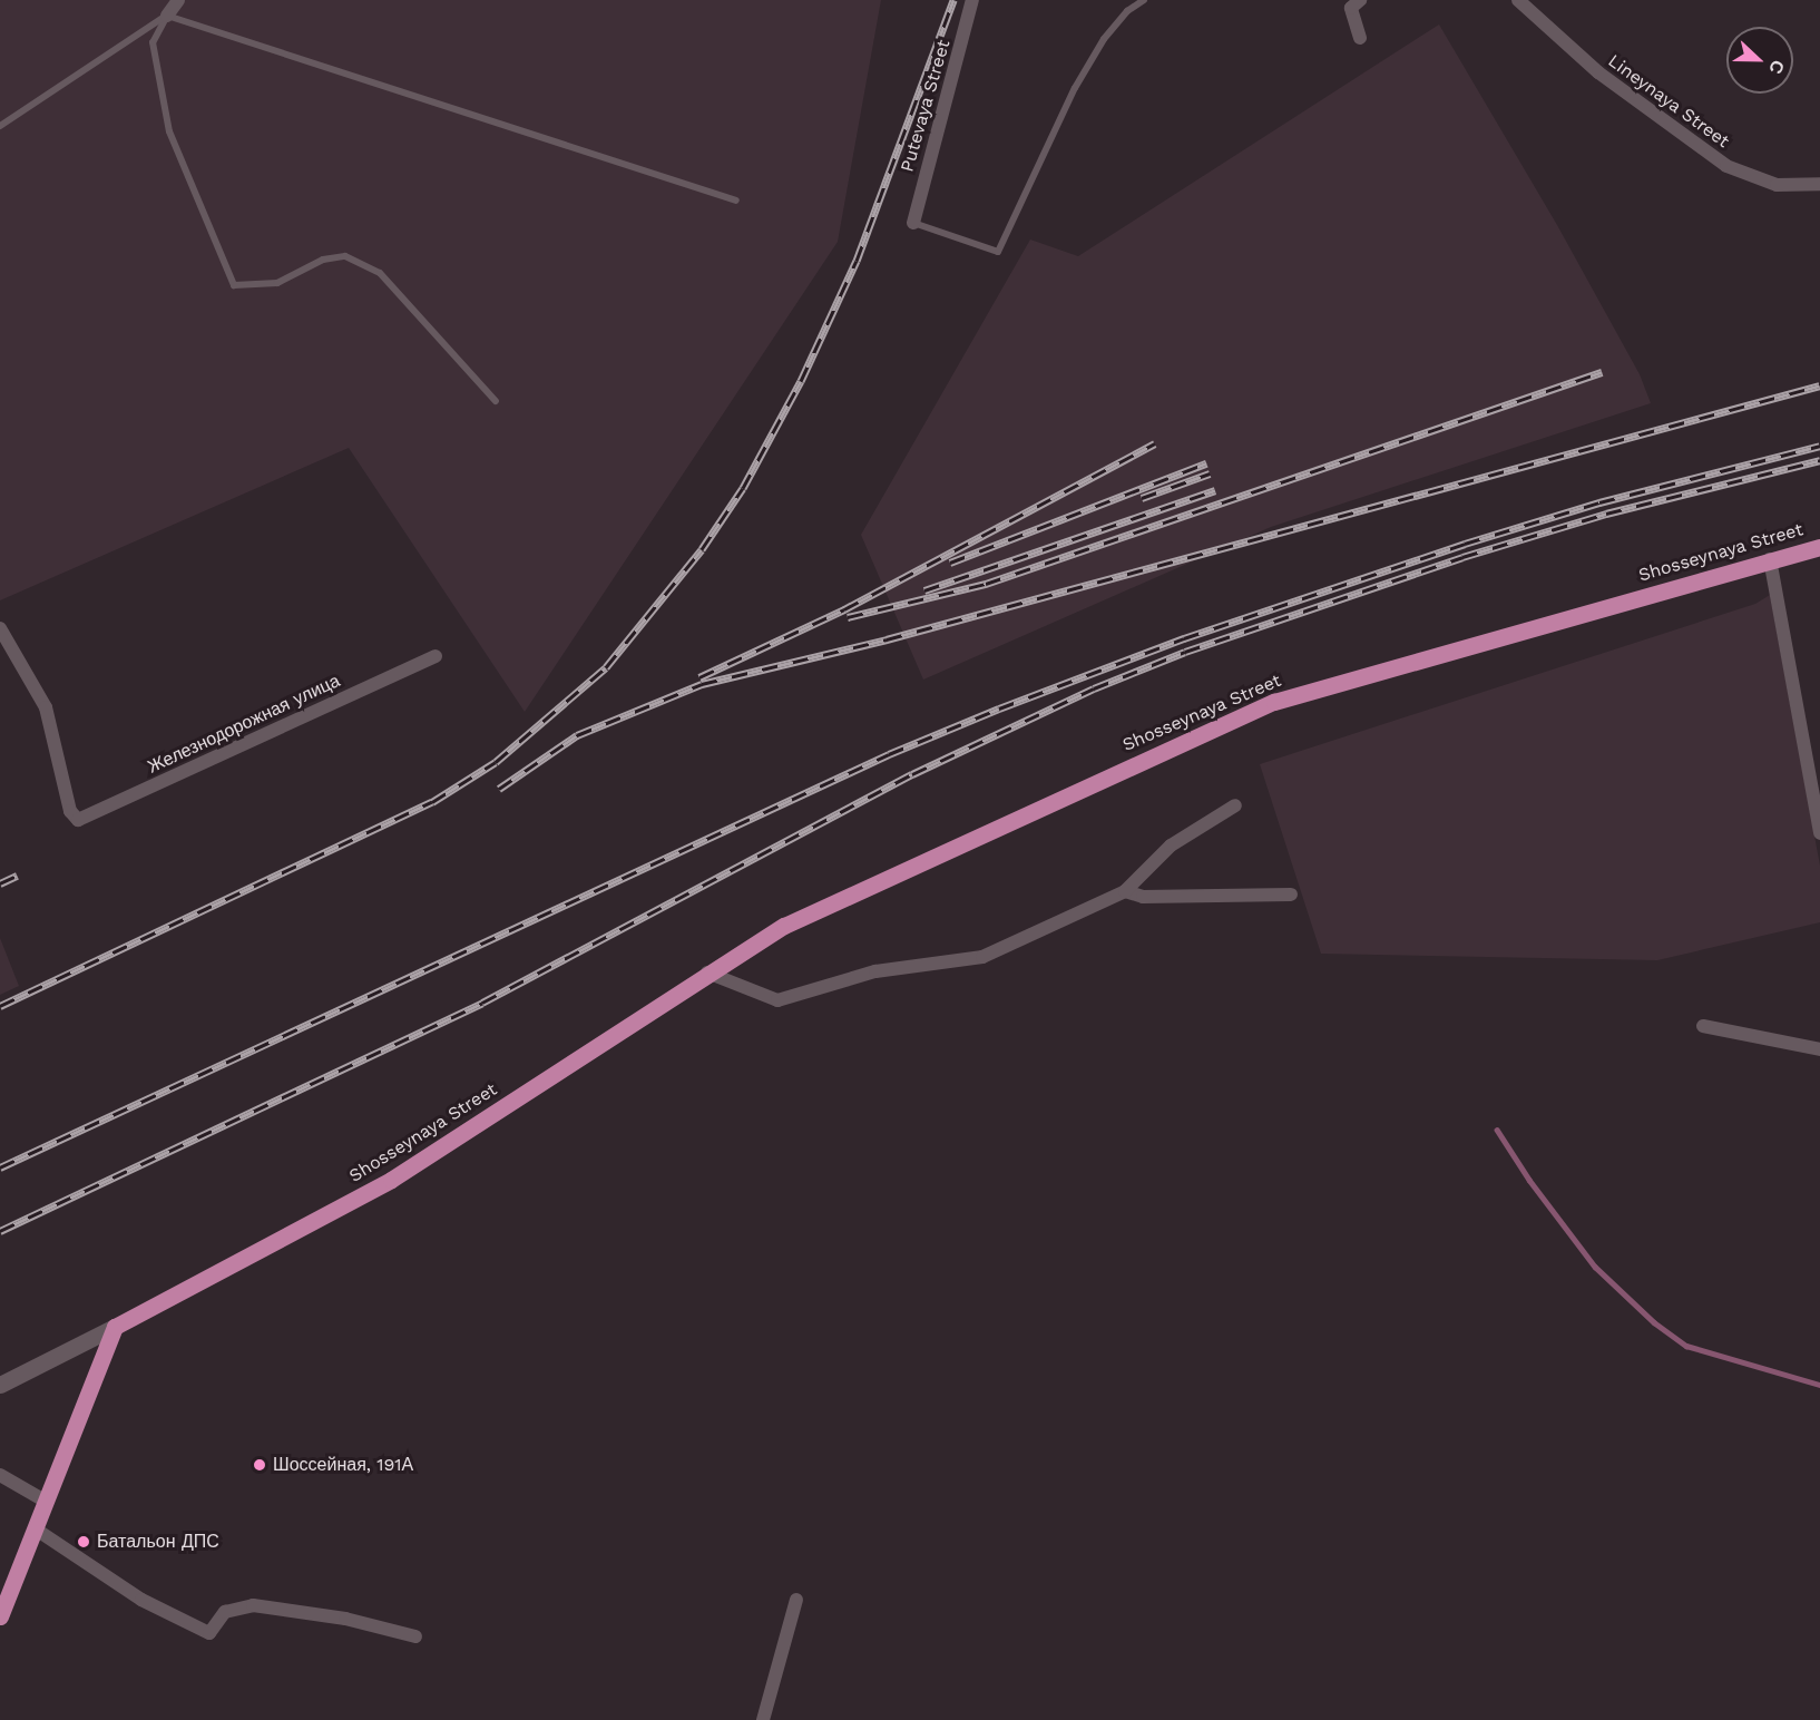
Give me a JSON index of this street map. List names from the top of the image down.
{
  "streets": {
    "main road": ["Shosseynaya Street"],
    "street": ["Lineynaya Street", "Putevaya Street", "Железнодорожная улица"]
  },
  "places": ["Шоссейная, 191А", "Батальон ДПС"],
  "north": "right"
}
